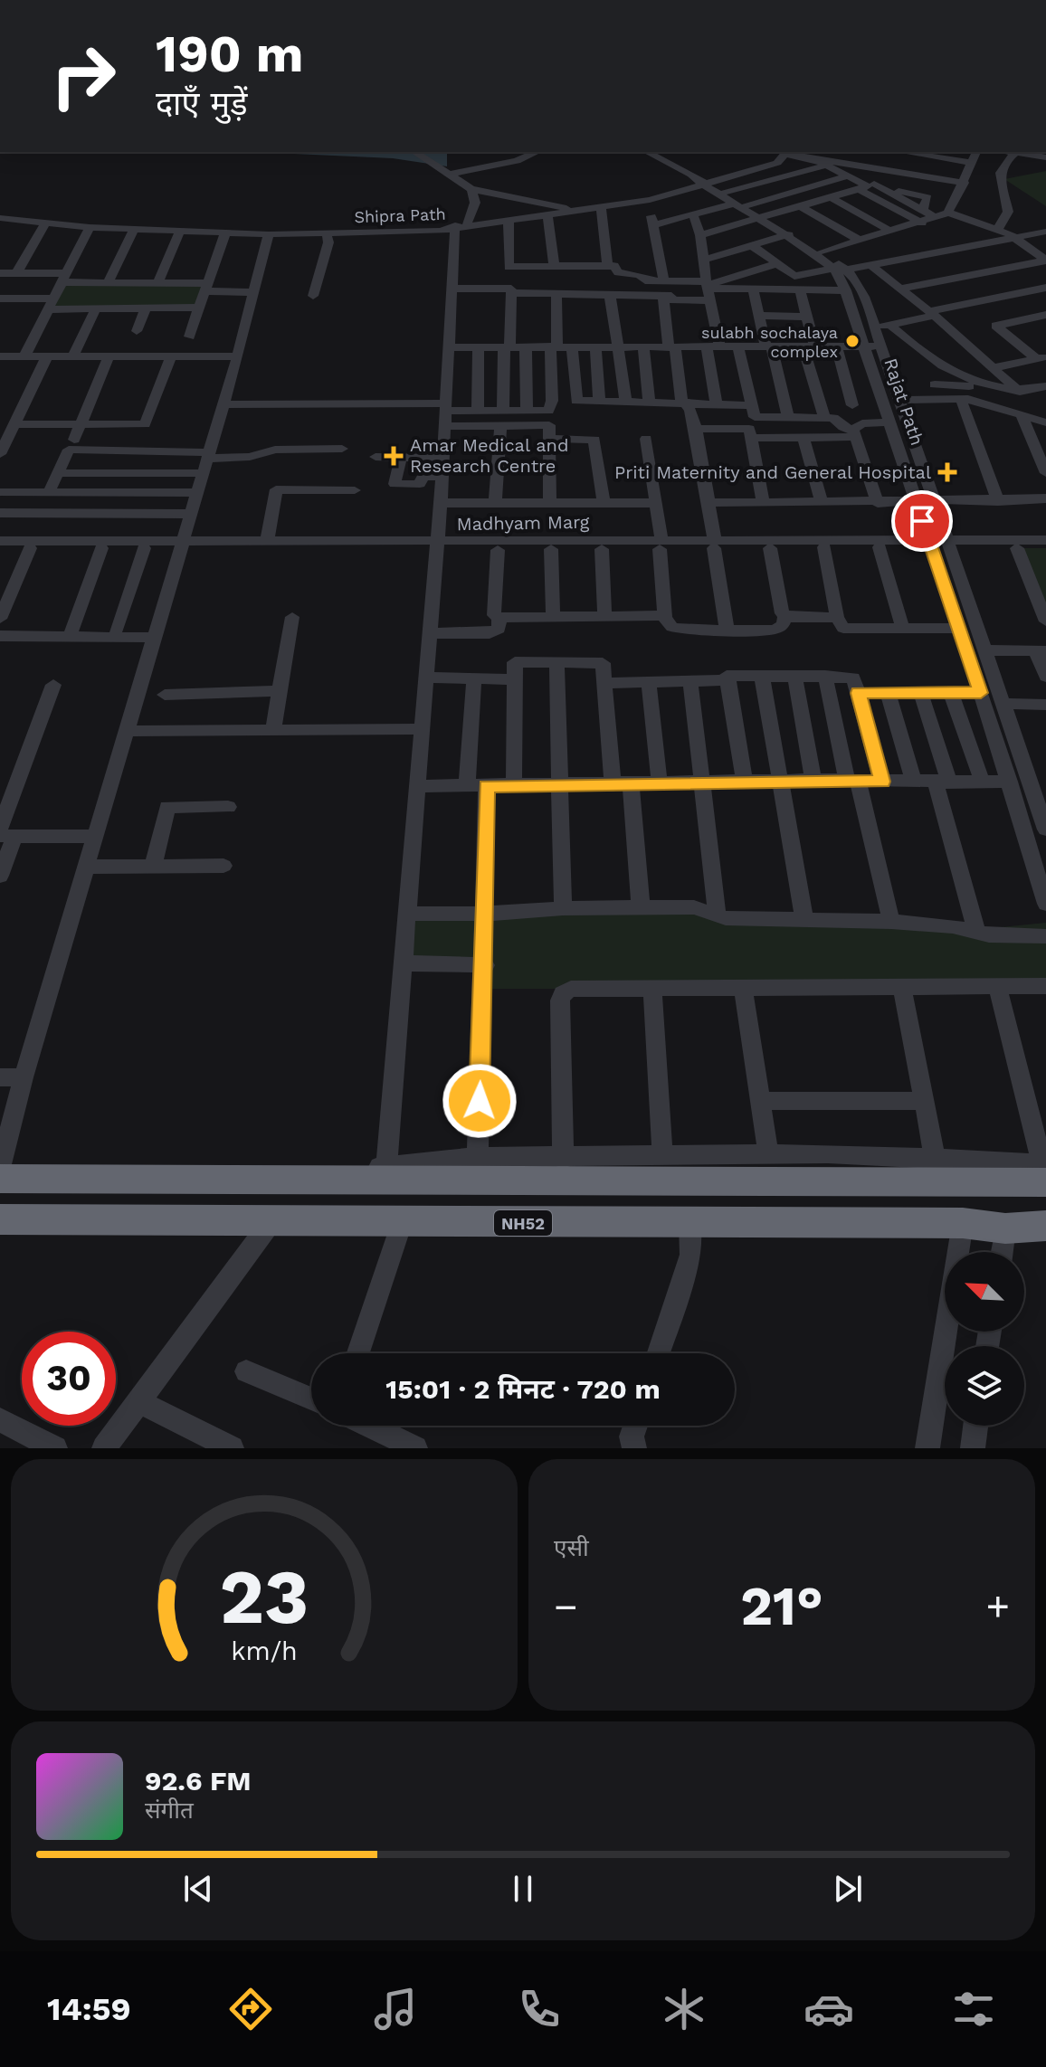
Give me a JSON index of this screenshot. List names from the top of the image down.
{
  "streets": {
    "highway": ["NH52"],
    "street": ["Shipra Path", "Rajat Path", "Madhyam Marg"]
  },
  "crossings": [
    ["Shipra Path", "Rajat Path"],
    ["Rajat Path", "Madhyam Marg"]
  ],
  "places": {
    "other": ["sulabh sochalaya complex"],
    "health": ["Amar Medical and Research Centre", "Priti Maternity and General Hospital"]
  },
  "north": "top left",
  "page": {
    "turn": ["190 m", "दाएँ मुड़ें"],
    "limit": "30",
    "trip": "15:01 · 2 मिनट · 720 m",
    "tile": "एसी",
    "heat": ["−", "21°", "+"],
    "song": ["92.6 FM", "संगीत"],
    "tabs": "14:59",
    "gauge": ["23", "km/h"]
  }
}
